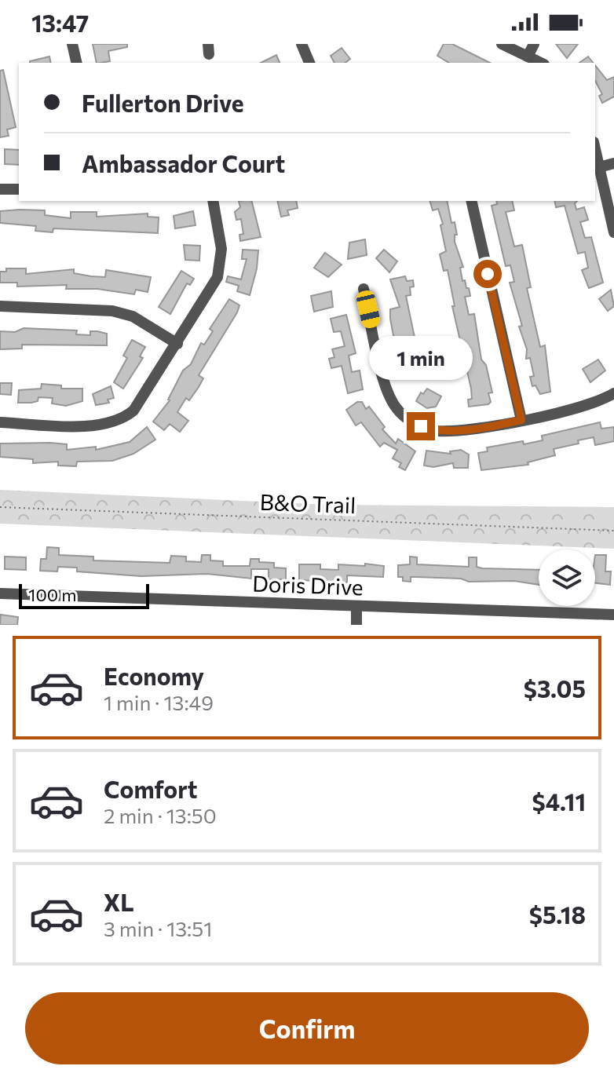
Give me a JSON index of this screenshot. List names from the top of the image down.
{
  "streets": {
    "street": ["Doris Drive"],
    "path": ["B&O Trail"]
  },
  "scale_bar": "100 m",
  "page": {
    "status": "13:47",
    "banner": ["Fullerton Drive", "Ambassador Court"],
    "bubble": "1 min",
    "scale": "100 m",
    "list": [
      {
        "name": "Economy",
        "note": "1 min · 13:49",
        "value": "$3.05"
      },
      {
        "name": "Comfort",
        "note": "2 min · 13:50",
        "value": "$4.11"
      },
      {
        "name": "XL",
        "note": "3 min · 13:51",
        "value": "$5.18"
      }
    ],
    "buttons": "Confirm"
  }
}
